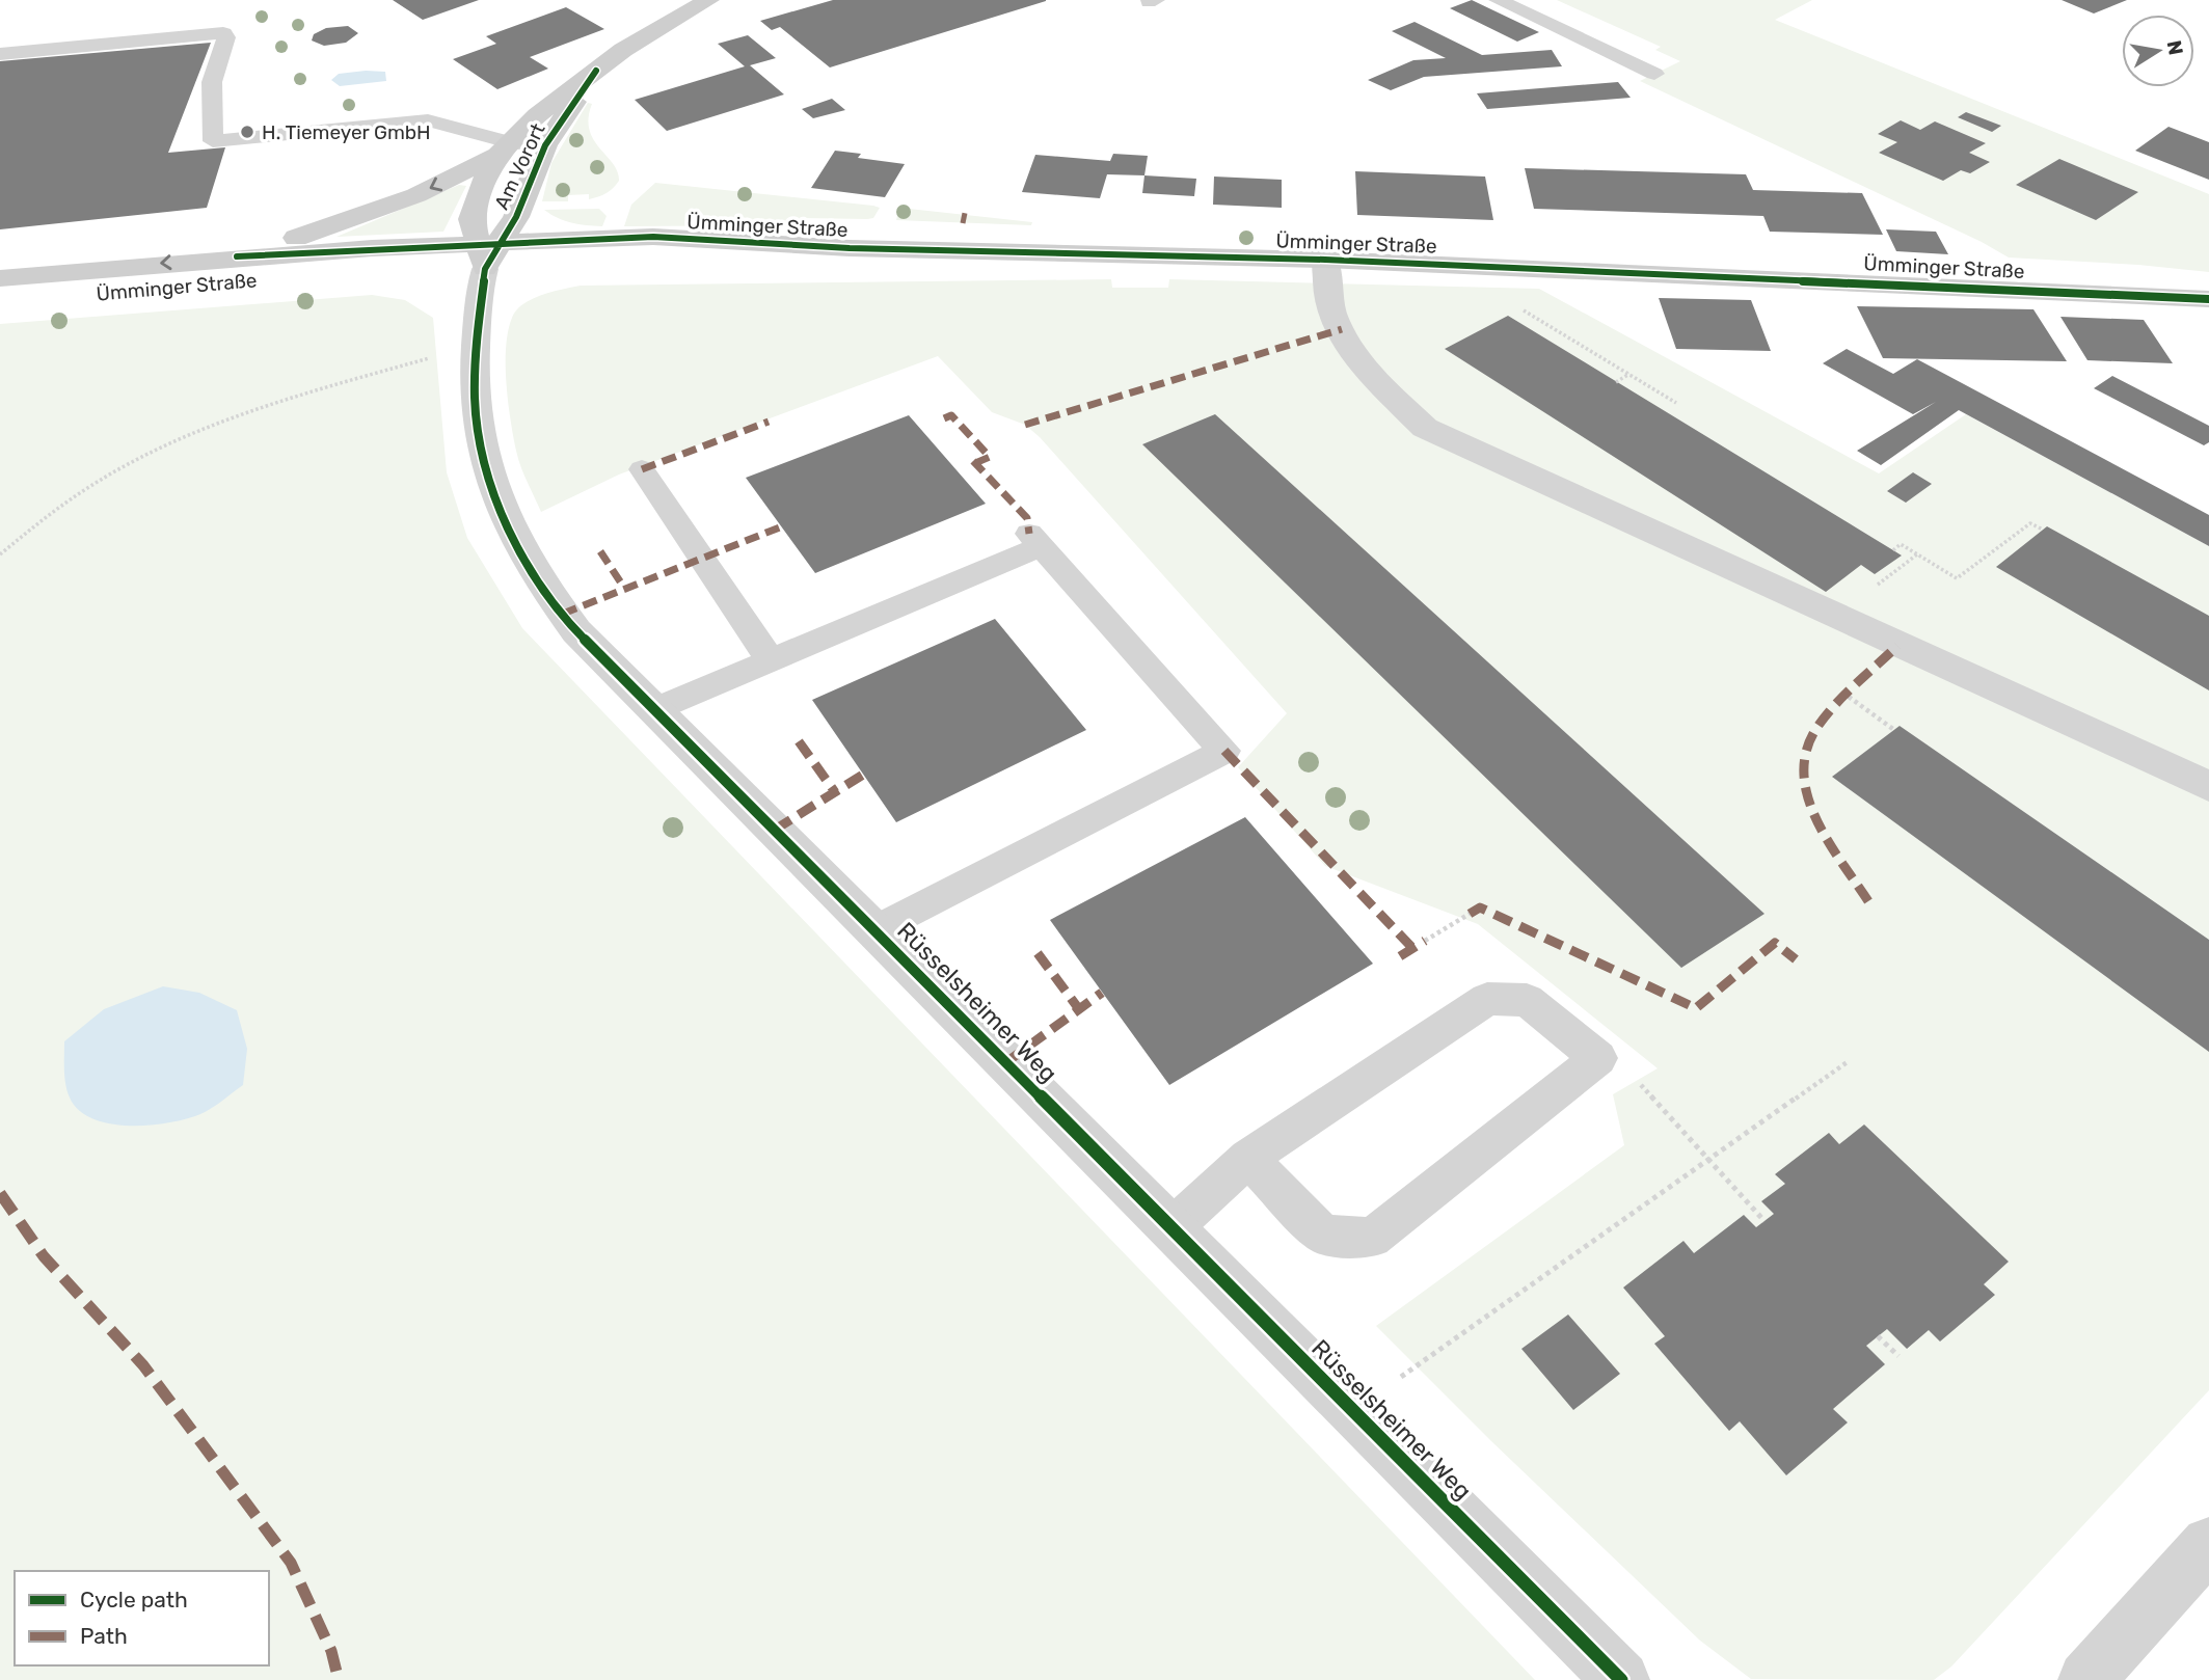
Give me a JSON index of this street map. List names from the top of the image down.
{
  "streets": {
    "street": ["Am Vorort", "Ümminger Straße", "Rüsselsheimer Weg"]
  },
  "crossings": [
    ["Am Vorort", "Ümminger Straße"],
    ["Am Vorort", "Rüsselsheimer Weg"],
    ["Ümminger Straße", "Rüsselsheimer Weg"]
  ],
  "places": ["H. Tiemeyer GmbH"],
  "legend": ["Cycle path", "Path"],
  "north": "right"
}
